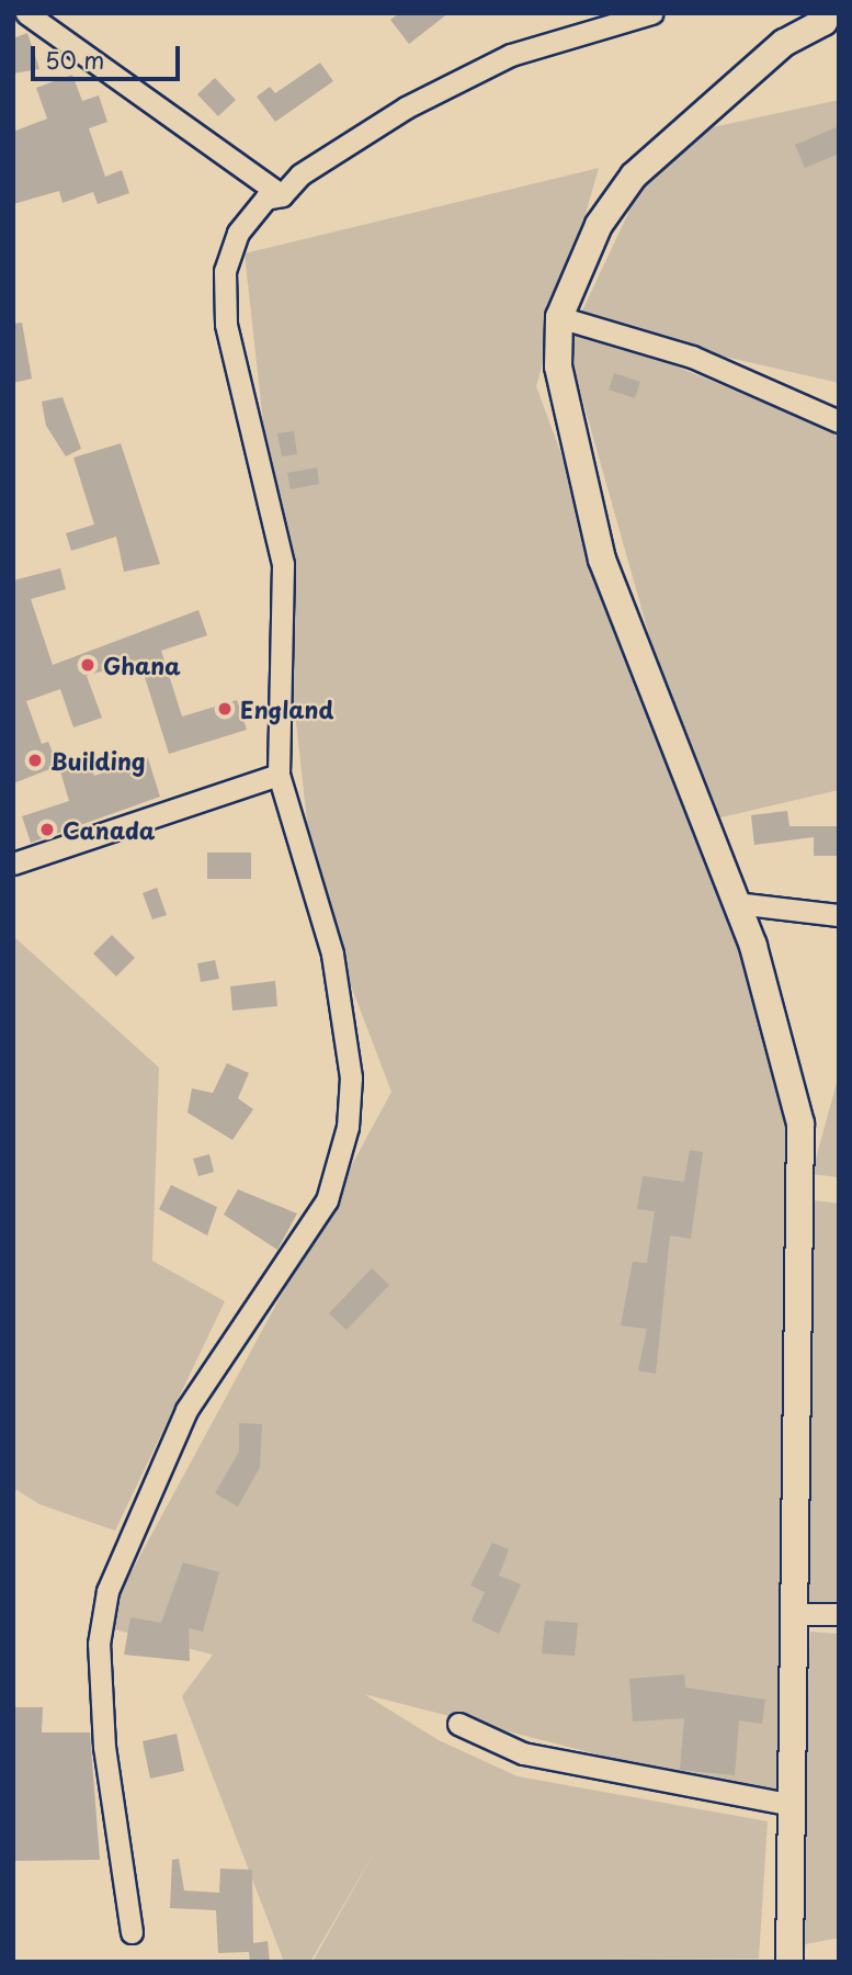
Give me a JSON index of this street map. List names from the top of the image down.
{
  "places": [
    "Ghana",
    "England",
    "Building",
    "Canada"
  ],
  "scale_bar": "50 m"
}
